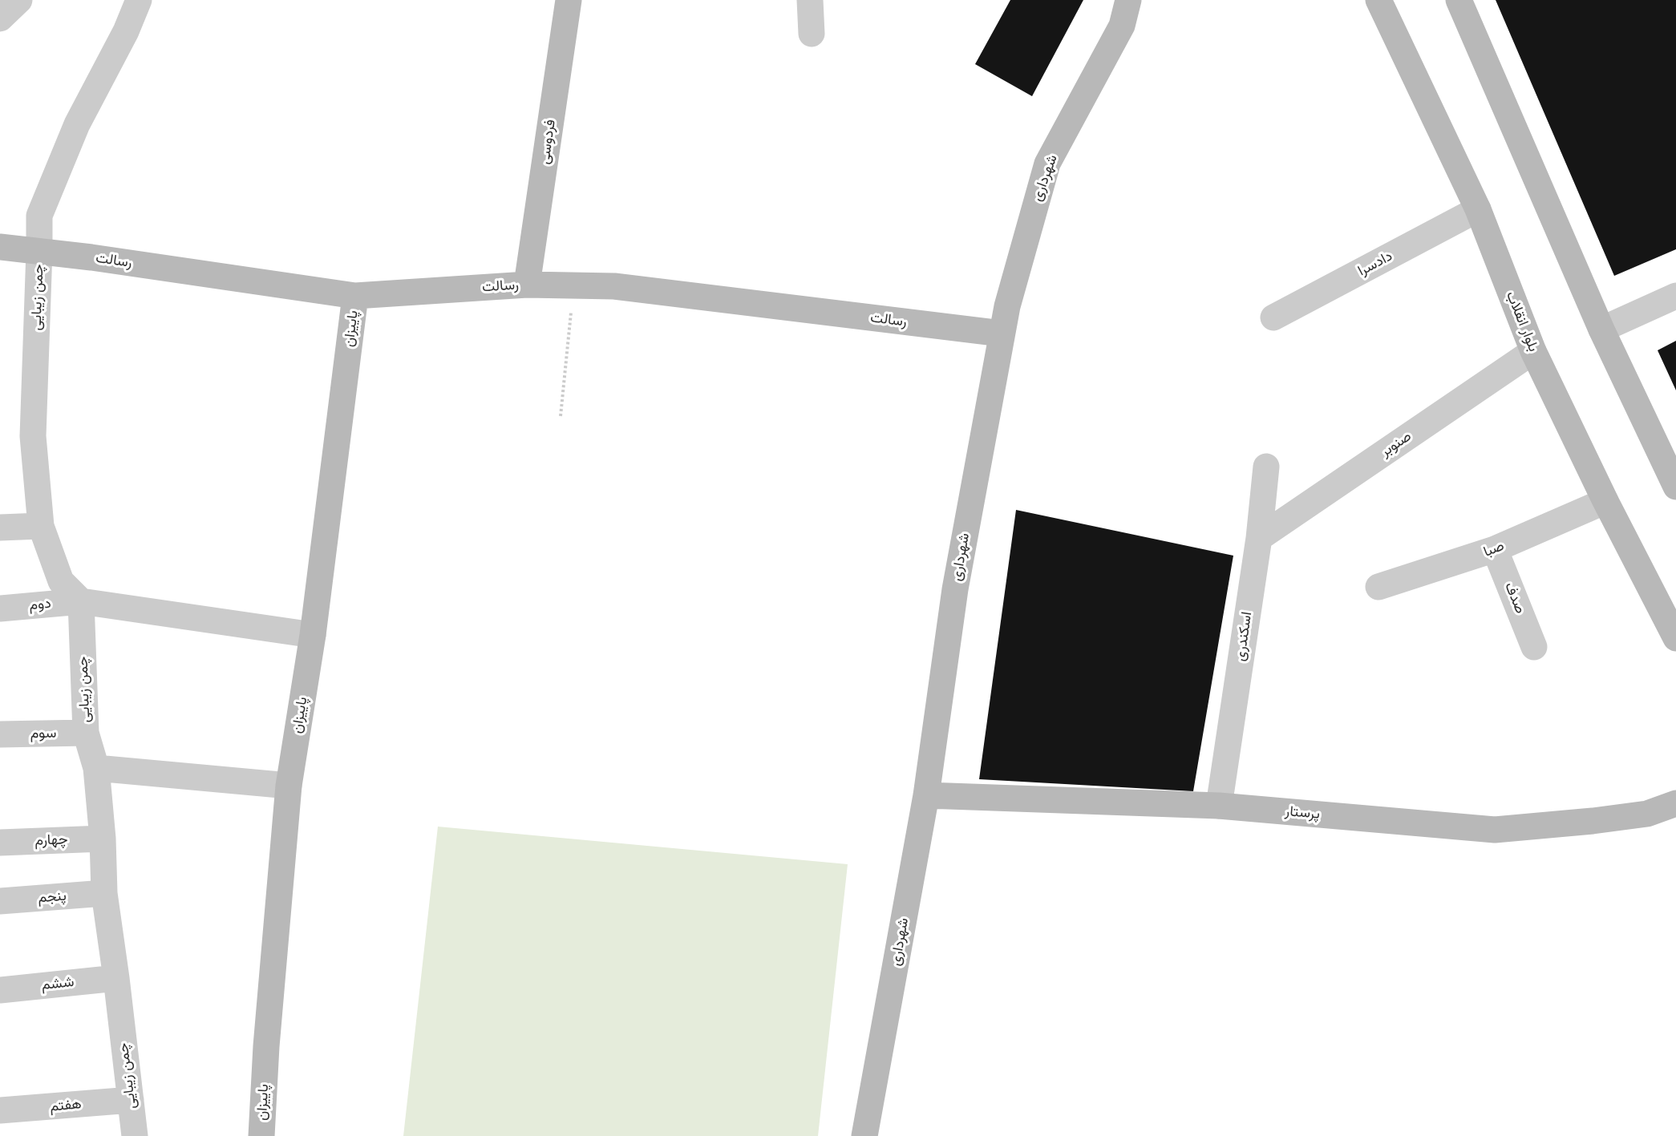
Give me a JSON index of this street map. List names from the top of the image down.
{
  "streets": {
    "street": [
      "فردوسی",
      "شهرداری",
      "رسالت",
      "دادسرا",
      "چمن زیبایی",
      "بلوار انقلاب",
      "پاییزان",
      "صنوبر",
      "صبا",
      "صدف",
      "دوم",
      "اسکندری",
      "سوم",
      "پرستار",
      "چهارم",
      "پنجم",
      "ششم",
      "هفتم"
    ]
  },
  "crossings": [
    ["فردوسی", "رسالت"],
    ["شهرداری", "رسالت"],
    ["شهرداری", "پرستار"],
    ["رسالت", "چمن زیبایی"],
    ["رسالت", "پاییزان"],
    ["دادسرا", "بلوار انقلاب"],
    ["چمن زیبایی", "دوم"],
    ["چمن زیبایی", "سوم"],
    ["چمن زیبایی", "چهارم"],
    ["چمن زیبایی", "پنجم"],
    ["چمن زیبایی", "ششم"],
    ["چمن زیبایی", "هفتم"],
    ["بلوار انقلاب", "صنوبر"],
    ["بلوار انقلاب", "صبا"],
    ["پاییزان", "دوم"],
    ["صنوبر", "اسکندری"],
    ["صبا", "صدف"],
    ["اسکندری", "پرستار"]
  ]
}
